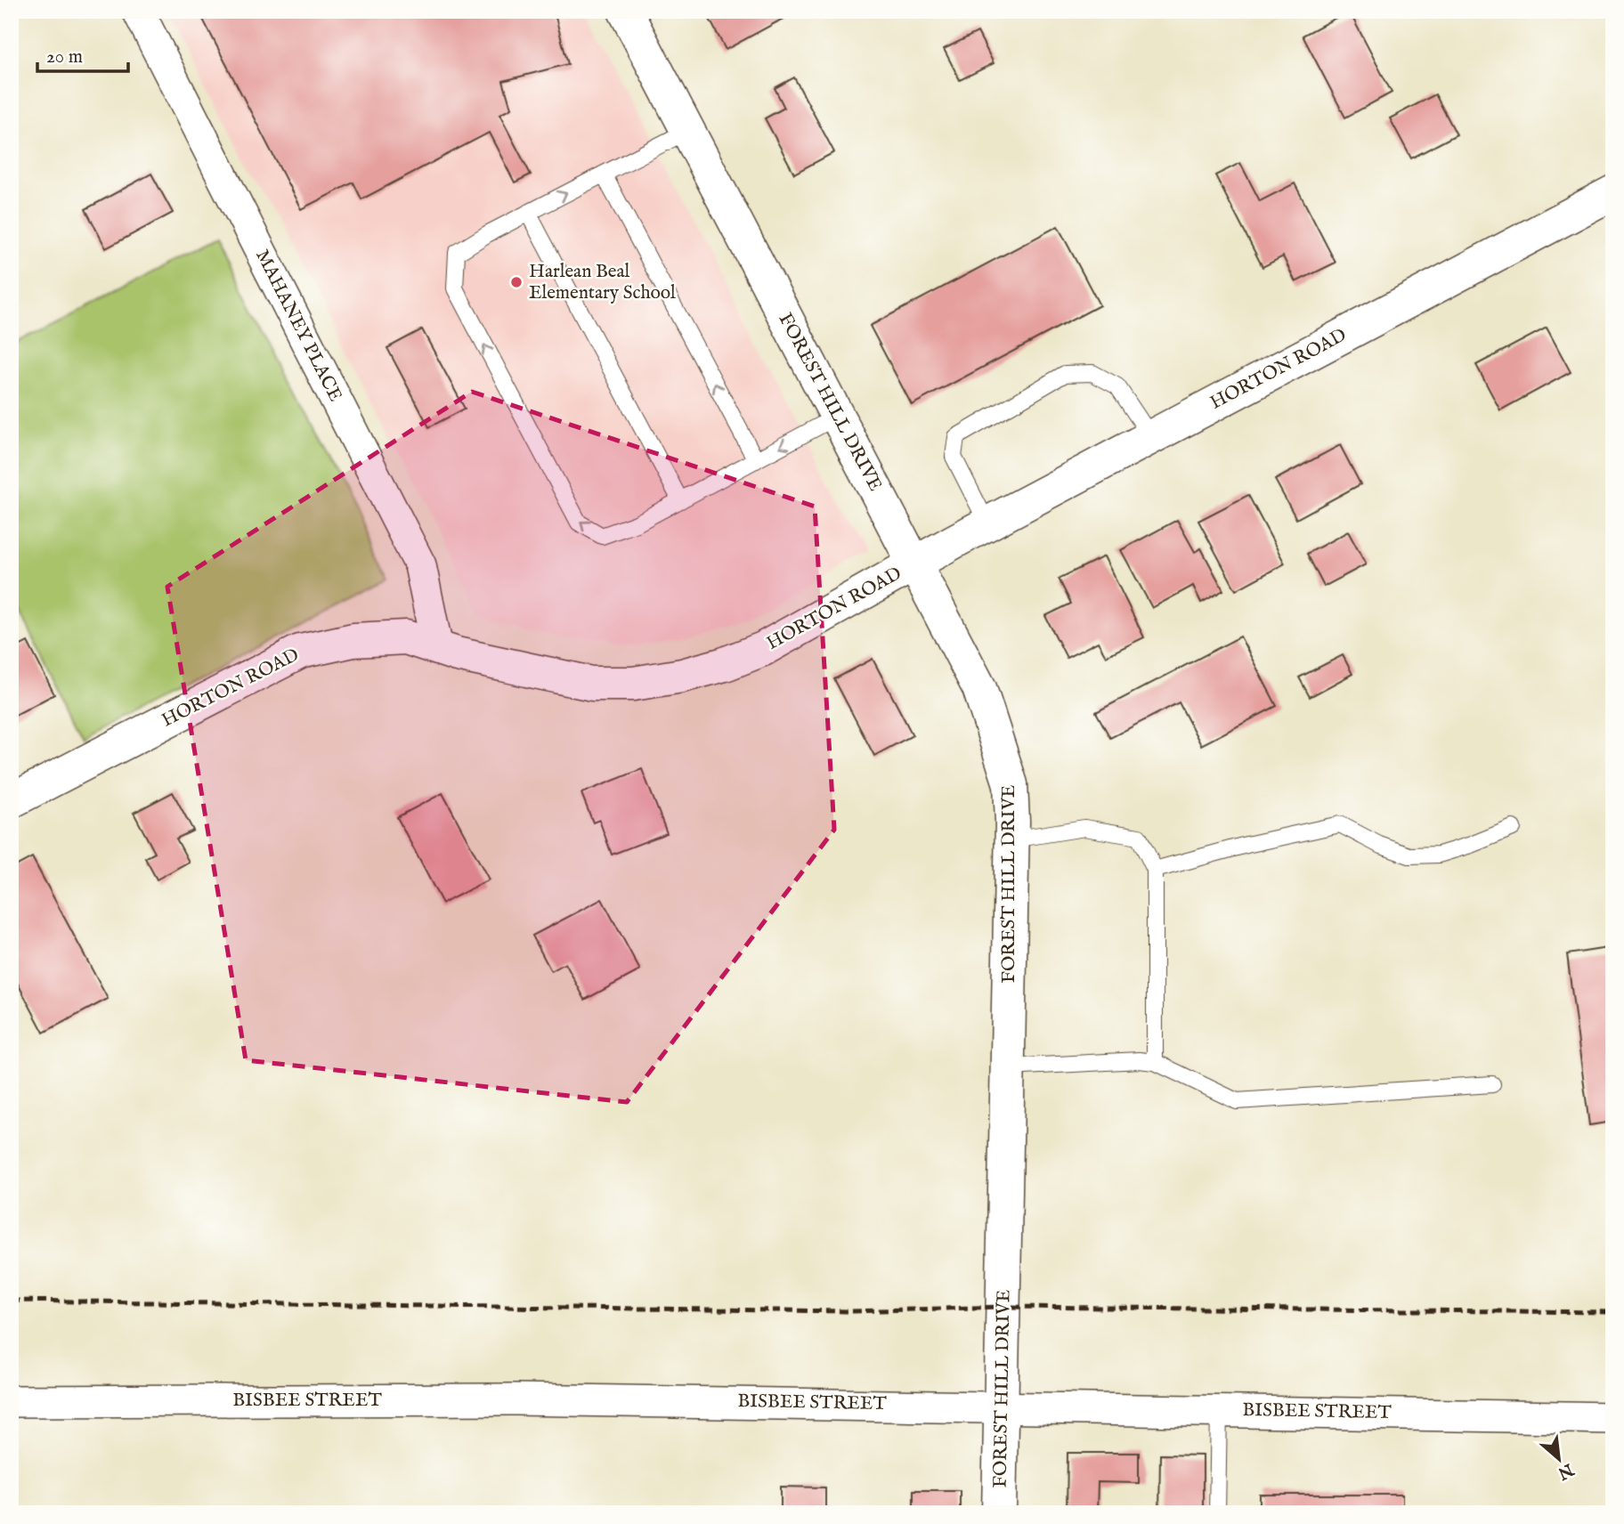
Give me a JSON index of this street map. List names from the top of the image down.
{
  "streets": {
    "street": [
      "MAHANEY PLACE",
      "HORTON ROAD",
      "FOREST HILL DRIVE",
      "BISBEE STREET"
    ]
  },
  "crossings": [
    ["MAHANEY PLACE", "HORTON ROAD"],
    ["HORTON ROAD", "FOREST HILL DRIVE"],
    ["FOREST HILL DRIVE", "BISBEE STREET"]
  ],
  "places": ["Harlean Beal Elementary School"],
  "scale_bar": "20 m",
  "north": "bottom right"
}
